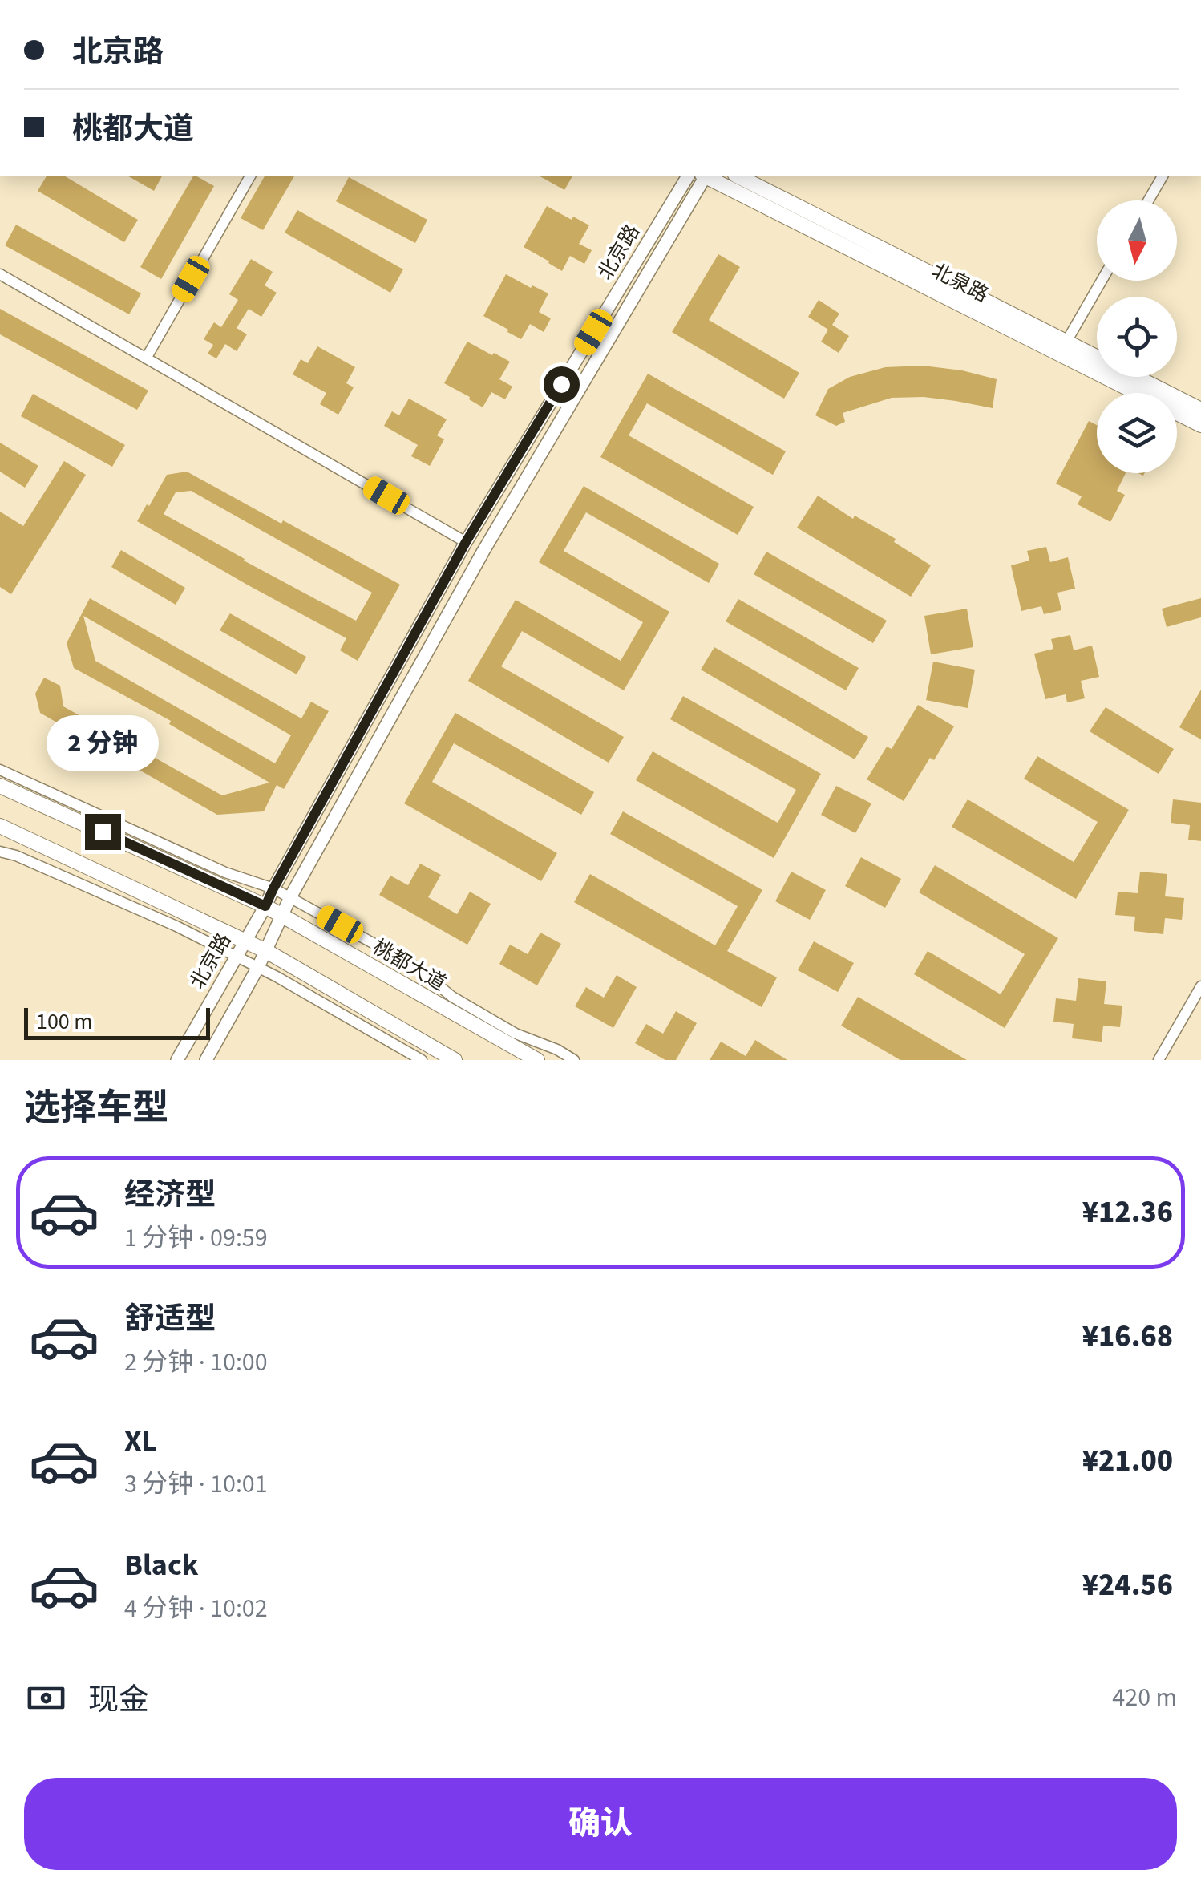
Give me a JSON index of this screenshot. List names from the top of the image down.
{
  "streets": {
    "main road": ["北泉路", "桃都大道"],
    "street": ["北京路"]
  },
  "crossings": [
    ["北京路", "桃都大道"]
  ],
  "scale_bar": "100 m",
  "north": "bottom",
  "page": {
    "banner": ["北京路", "桃都大道"],
    "bubble": "2 分钟",
    "scale": "100 m",
    "heading": "选择车型",
    "list": [
      {
        "name": "经济型",
        "note": "1 分钟 · 09:59",
        "value": "¥12.36"
      },
      {
        "name": "舒适型",
        "note": "2 分钟 · 10:00",
        "value": "¥16.68"
      },
      {
        "name": "XL",
        "note": "3 分钟 · 10:01",
        "value": "¥21.00"
      },
      {
        "name": "Black",
        "note": "4 分钟 · 10:02",
        "value": "¥24.56"
      }
    ],
    "pay": ["现金", "420 m"],
    "buttons": "确认"
  }
}
